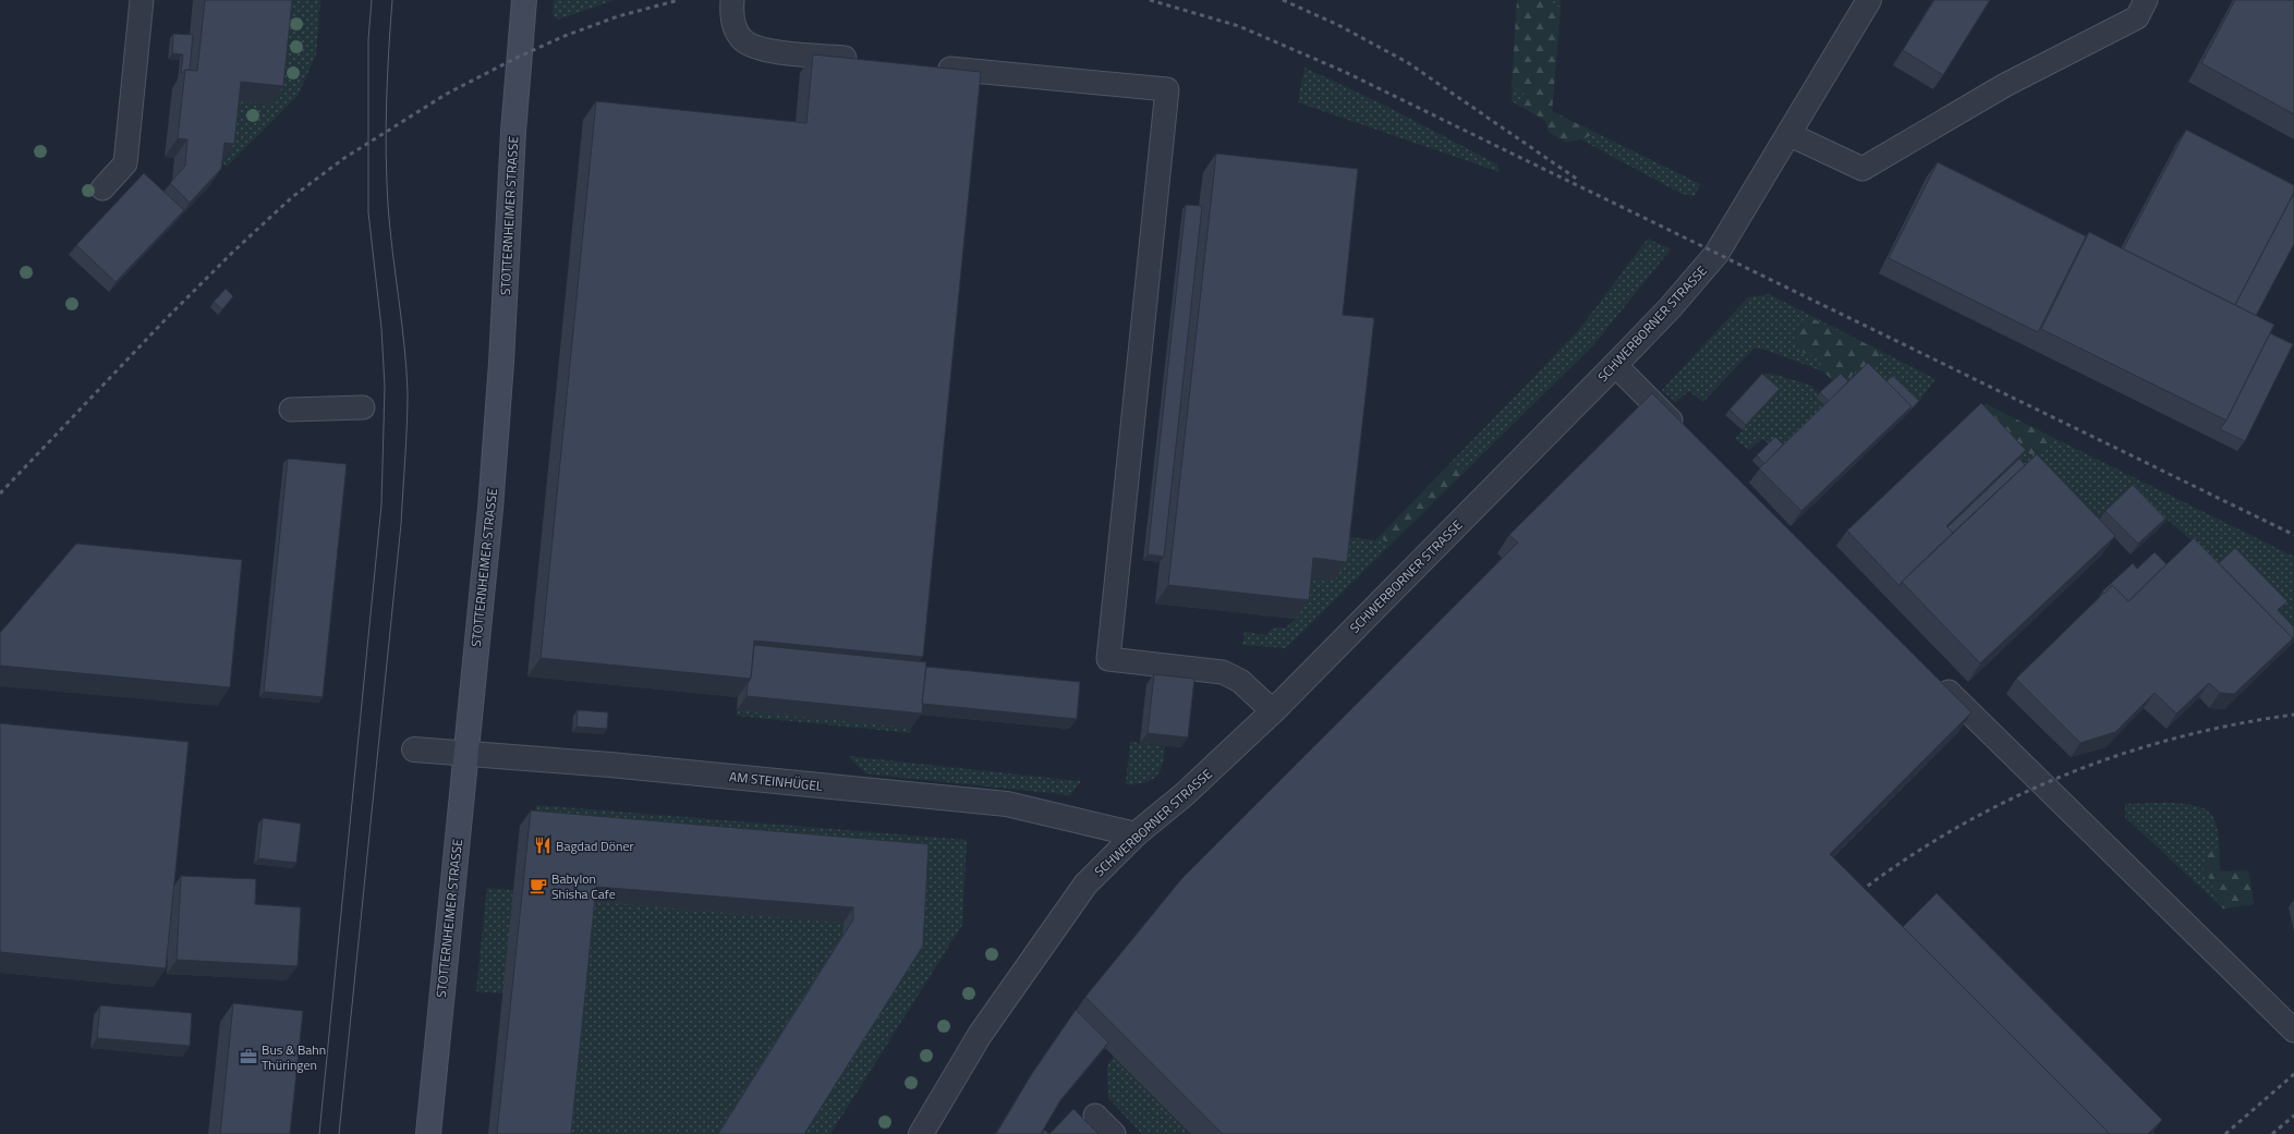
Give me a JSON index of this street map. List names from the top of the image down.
{
  "streets": {
    "main road": ["STOTTERNHEIMER STRASSE"],
    "street": ["SCHWERBORNER STRASSE", "AM STEINHÜGEL"]
  },
  "crossings": [
    ["STOTTERNHEIMER STRASSE", "AM STEINHÜGEL"],
    ["SCHWERBORNER STRASSE", "AM STEINHÜGEL"]
  ],
  "places": {
    "restaurant": ["Bagdad Döner"],
    "cafe": ["Babylon Shisha Cafe"],
    "office": ["Bus & Bahn Thüringen"]
  }
}
